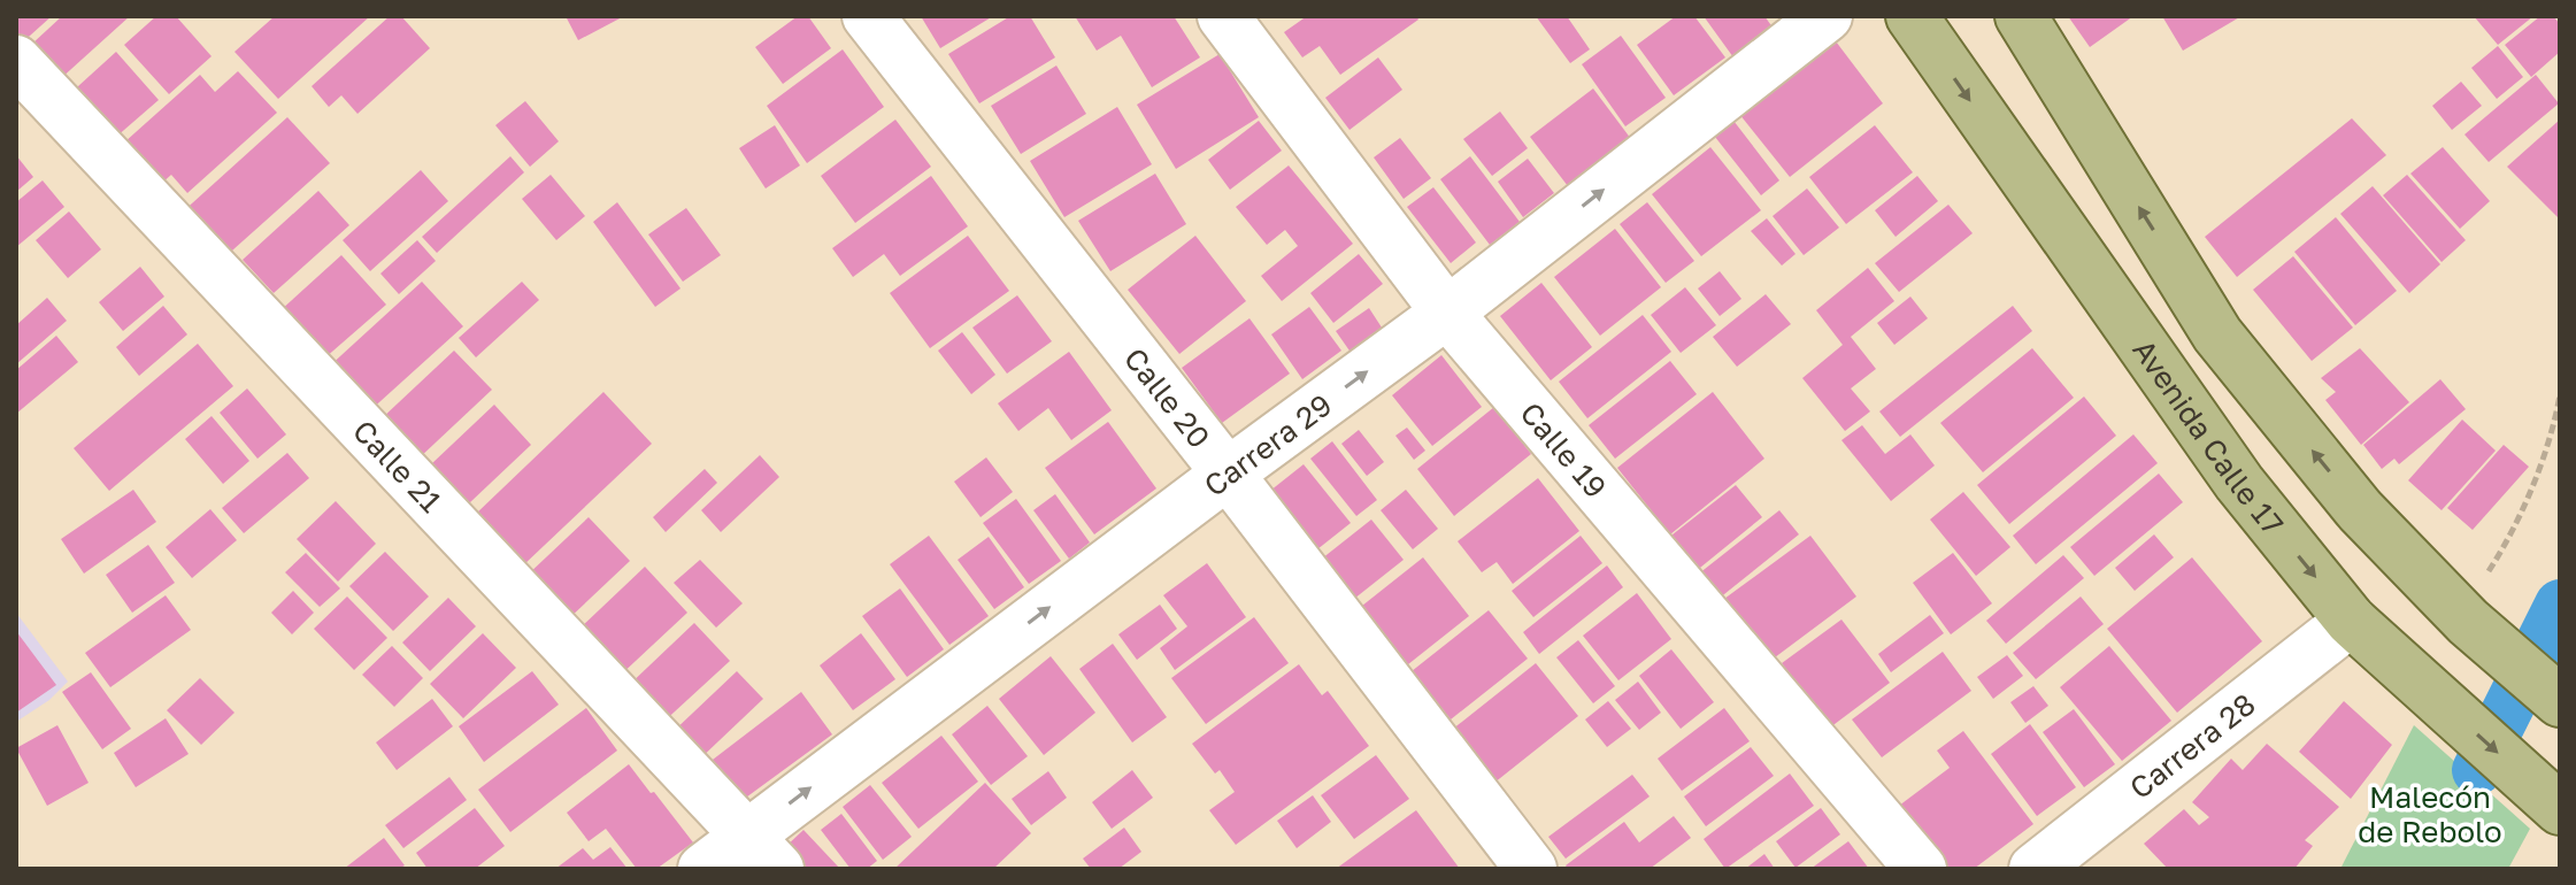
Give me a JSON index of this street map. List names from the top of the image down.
{
  "streets": {
    "main road": ["Avenida Calle 17"],
    "street": [
      "Calle 20",
      "Carrera 29",
      "Calle 19",
      "Calle 21",
      "Carrera 28"
    ]
  },
  "crossings": [
    ["Calle 20", "Carrera 29"],
    ["Avenida Calle 17", "Carrera 28"],
    ["Carrera 29", "Calle 19"],
    ["Carrera 29", "Calle 21"]
  ],
  "one_way": ["Carrera 29"],
  "parks": ["Malecón de Rebolo"]
}
